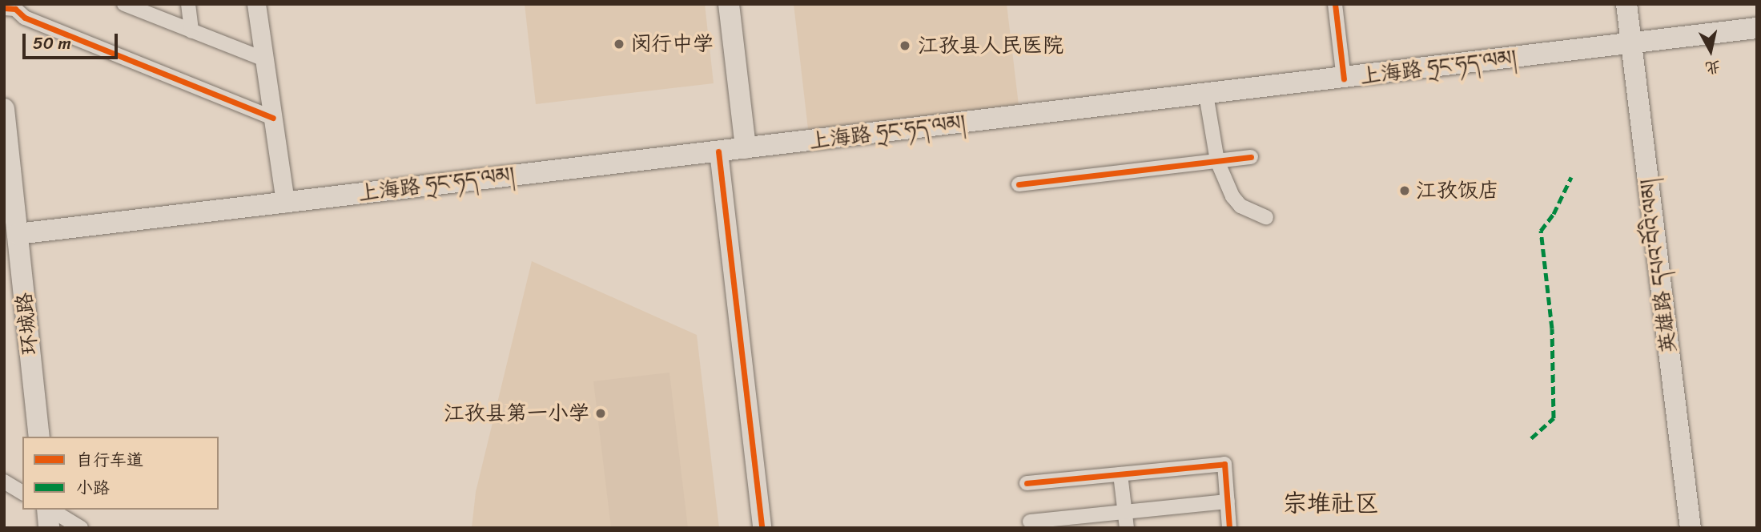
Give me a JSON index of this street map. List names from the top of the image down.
{
  "streets": {
    "main road": ["上海路 ཧྲང་ཧད་ལམ།", "英雄路 དཔའ་བོའི་ལམ།", "环城路"]
  },
  "crossings": [
    ["上海路 ཧྲང་ཧད་ལམ།", "英雄路 དཔའ་བོའི་ལམ།"],
    ["上海路 ཧྲང་ཧད་ལམ།", "环城路"]
  ],
  "districts": ["宗堆社区"],
  "places": [
    "闵行中学",
    "江孜县人民医院",
    "江孜饭店",
    "江孜县第一小学"
  ],
  "legend": ["自行车道", "小路"],
  "scale_bar": "50 m",
  "north": "bottom"
}
